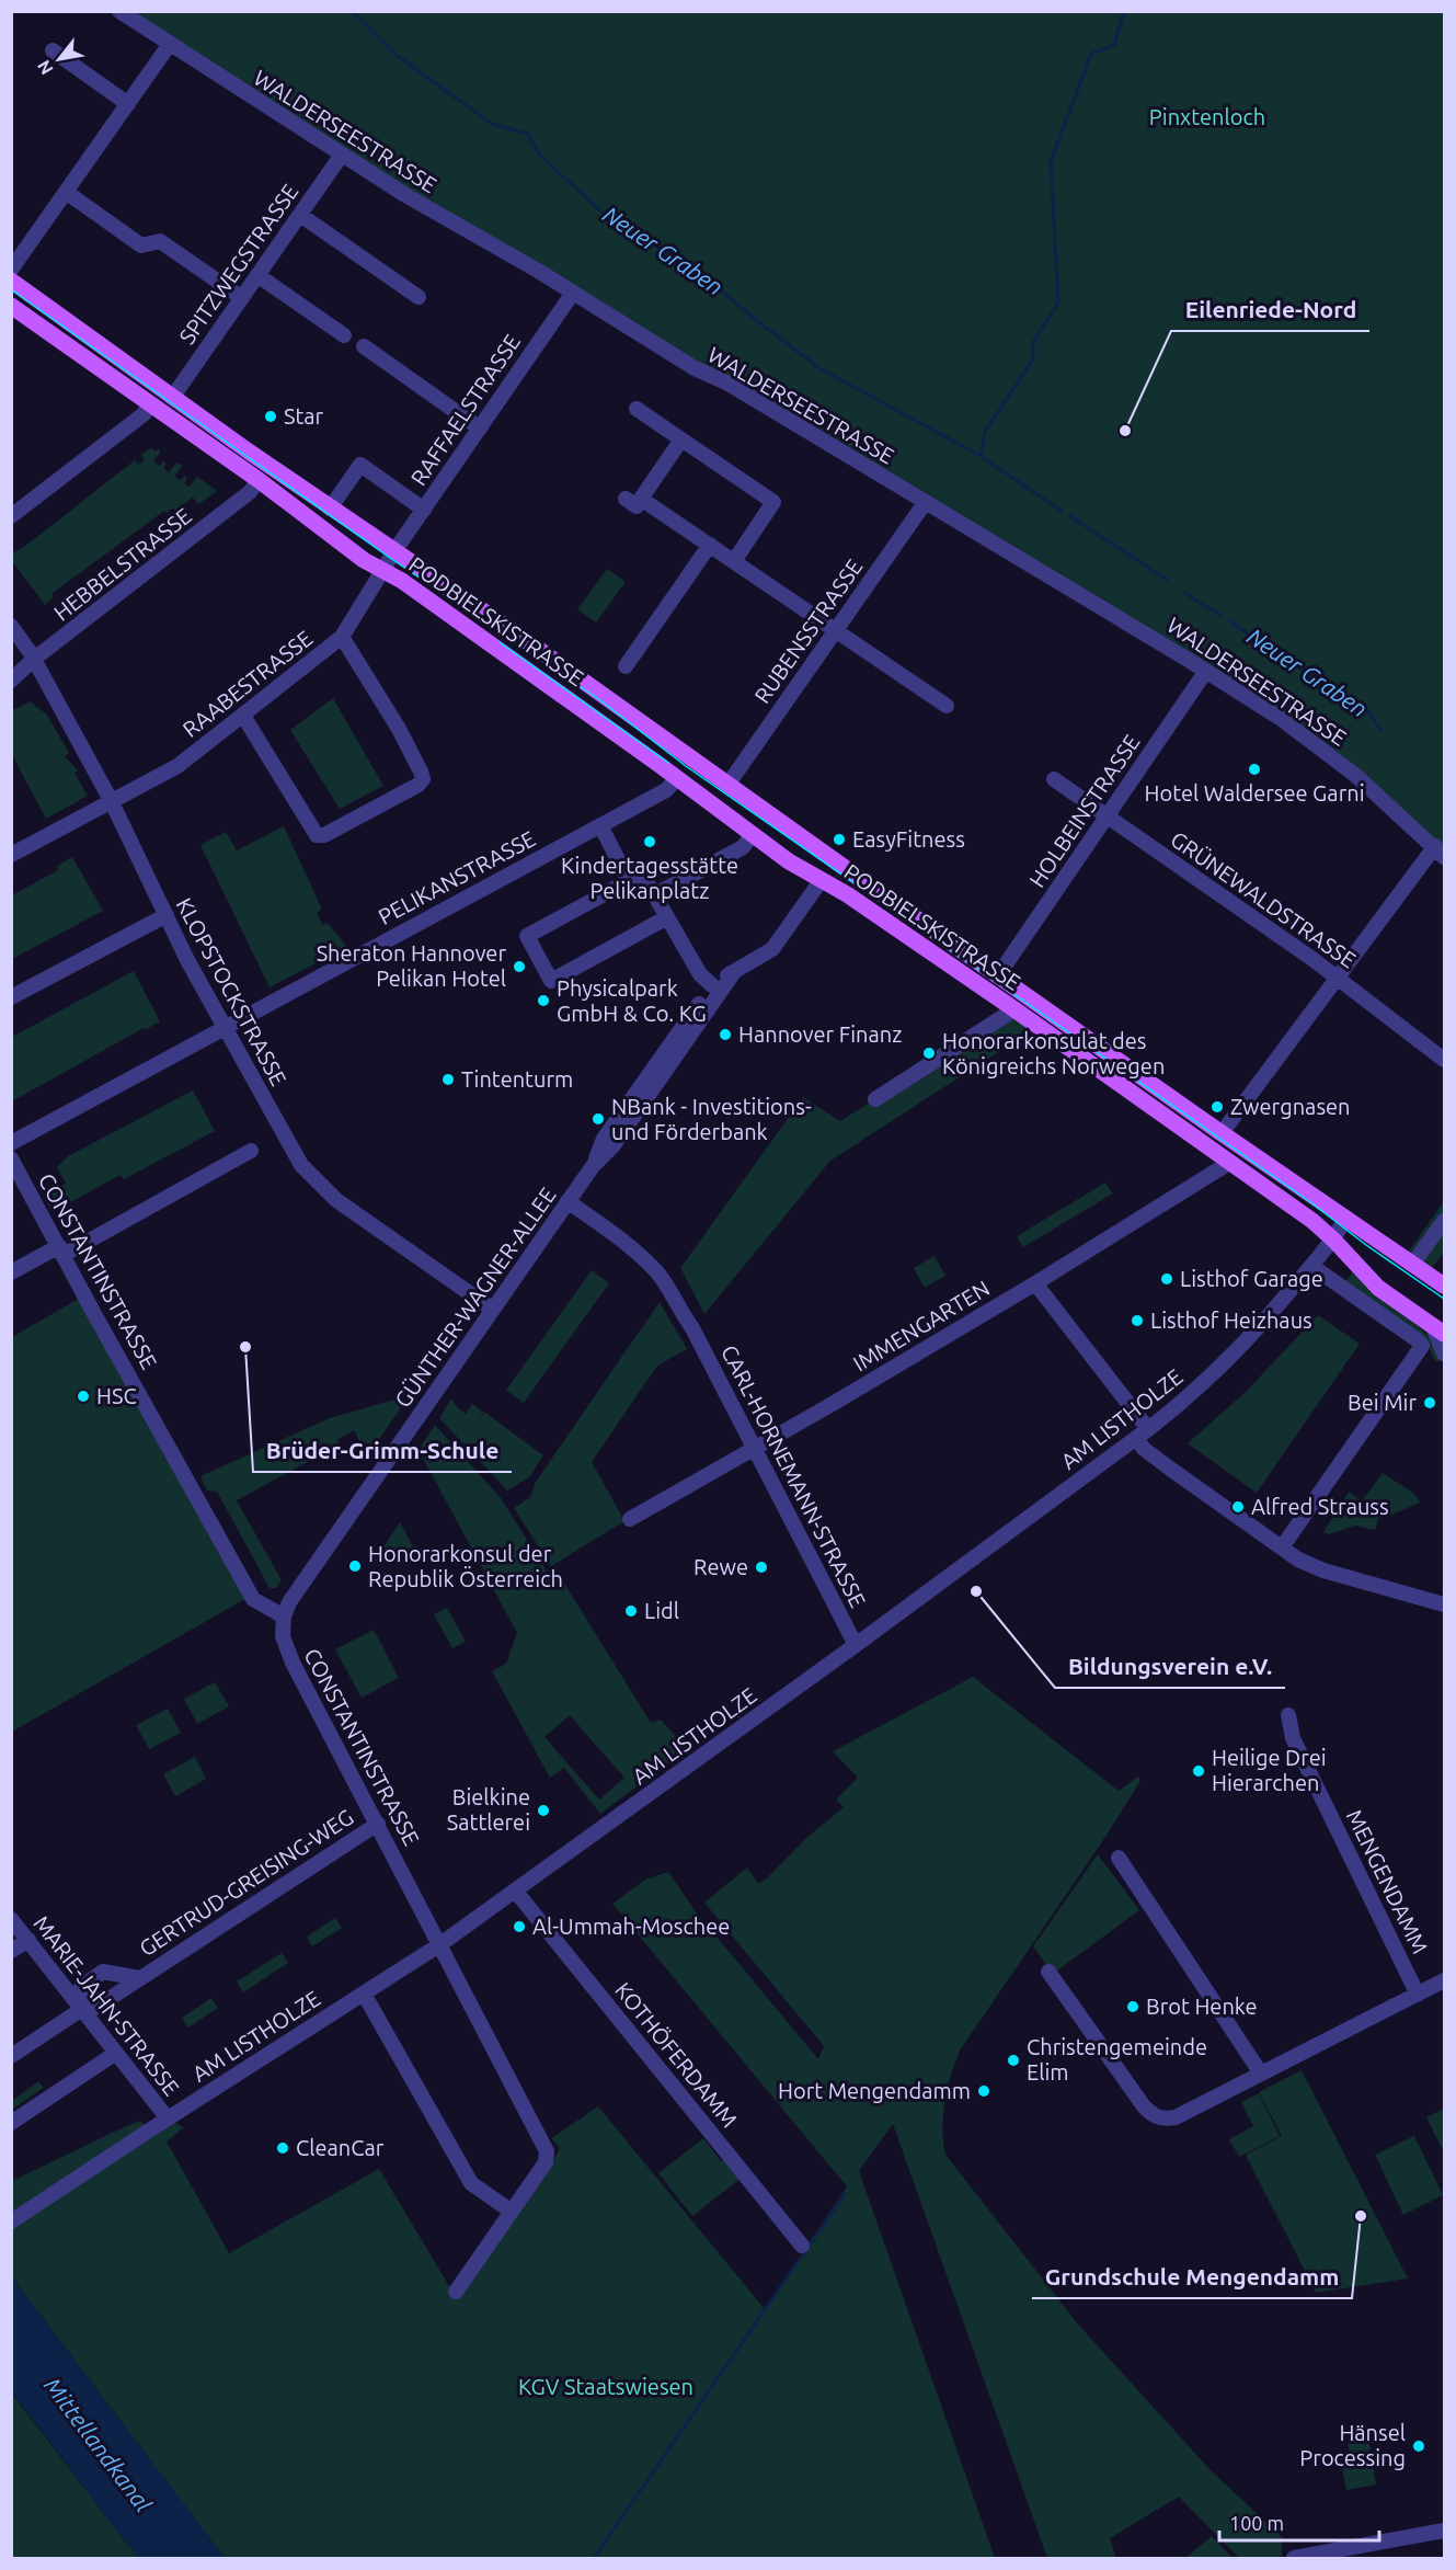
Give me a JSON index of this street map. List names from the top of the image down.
{
  "streets": {
    "main road": ["PODBIELSKISTRASSE"],
    "street": [
      "WALDERSEESTRASSE",
      "SPITZWEGSTRASSE",
      "RAFFAELSTRASSE",
      "HEBBELSTRASSE",
      "RUBENSSTRASSE",
      "RAABESTRASSE",
      "HOLBEINSTRASSE",
      "PELIKANSTRASSE",
      "GRÜNEWALDSTRASSE",
      "KLOPSTOCKSTRASSE",
      "CONSTANTINSTRASSE",
      "GÜNTHER-WAGNER-ALLEE",
      "IMMENGARTEN",
      "AM LISTHOLZE",
      "CARL-HORNEMANN-STRASSE",
      "MENGENDAMM",
      "GERTRUD-GREISING-WEG",
      "MARIE-JAHN-STRASSE",
      "KOTHÖFERDAMM"
    ]
  },
  "crossings": [
    ["WALDERSEESTRASSE", "SPITZWEGSTRASSE"],
    ["WALDERSEESTRASSE", "RAFFAELSTRASSE"],
    ["WALDERSEESTRASSE", "RUBENSSTRASSE"],
    ["WALDERSEESTRASSE", "HOLBEINSTRASSE"],
    ["SPITZWEGSTRASSE", "PODBIELSKISTRASSE"],
    ["RAFFAELSTRASSE", "PODBIELSKISTRASSE"],
    ["HEBBELSTRASSE", "PODBIELSKISTRASSE"],
    ["HEBBELSTRASSE", "KLOPSTOCKSTRASSE"],
    ["PODBIELSKISTRASSE", "RUBENSSTRASSE"],
    ["PODBIELSKISTRASSE", "RAABESTRASSE"],
    ["PODBIELSKISTRASSE", "HOLBEINSTRASSE"],
    ["PODBIELSKISTRASSE", "PELIKANSTRASSE"],
    ["PODBIELSKISTRASSE", "GÜNTHER-WAGNER-ALLEE"],
    ["PODBIELSKISTRASSE", "IMMENGARTEN"],
    ["PODBIELSKISTRASSE", "AM LISTHOLZE"],
    ["RAABESTRASSE", "KLOPSTOCKSTRASSE"],
    ["HOLBEINSTRASSE", "GRÜNEWALDSTRASSE"],
    ["PELIKANSTRASSE", "KLOPSTOCKSTRASSE"],
    ["KLOPSTOCKSTRASSE", "GÜNTHER-WAGNER-ALLEE"],
    ["CONSTANTINSTRASSE", "GÜNTHER-WAGNER-ALLEE"],
    ["CONSTANTINSTRASSE", "AM LISTHOLZE"],
    ["CONSTANTINSTRASSE", "GERTRUD-GREISING-WEG"],
    ["GÜNTHER-WAGNER-ALLEE", "CARL-HORNEMANN-STRASSE"],
    ["IMMENGARTEN", "CARL-HORNEMANN-STRASSE"],
    ["AM LISTHOLZE", "CARL-HORNEMANN-STRASSE"],
    ["AM LISTHOLZE", "MARIE-JAHN-STRASSE"],
    ["AM LISTHOLZE", "KOTHÖFERDAMM"]
  ],
  "water": ["Neuer Graben", "Mittellandkanal"],
  "parks": ["Pinxtenloch", "KGV Staatswiesen"],
  "places": [
    "Star",
    "Eilenriede-Nord",
    "Hotel Waldersee Garni",
    "EasyFitness",
    "Kindertagesstätte Pelikanplatz",
    "Sheraton Hannover Pelikan Hotel",
    "Physicalpark GmbH & Co. KG",
    "Hannover Finanz",
    "Honorarkonsulat des Königreichs Norwegen",
    "Tintenturm",
    "Zwergnasen",
    "NBank - Investitions- und Förderbank",
    "Listhof Garage",
    "Listhof Heizhaus",
    "Brüder-Grimm-Schule",
    "HSC",
    "Bei Mir",
    "Alfred Strauss",
    "Honorarkonsul der Republik Österreich",
    "Rewe",
    "Bildungsverein e.V.",
    "Lidl",
    "Heilige Drei Hierarchen",
    "Bielkine Sattlerei",
    "Al-Ummah-Moschee",
    "Brot Henke",
    "Christengemeinde Elim",
    "Hort Mengendamm",
    "CleanCar",
    "Grundschule Mengendamm",
    "Hänsel Processing"
  ],
  "scale_bar": "100 m",
  "north": "bottom left"
}
